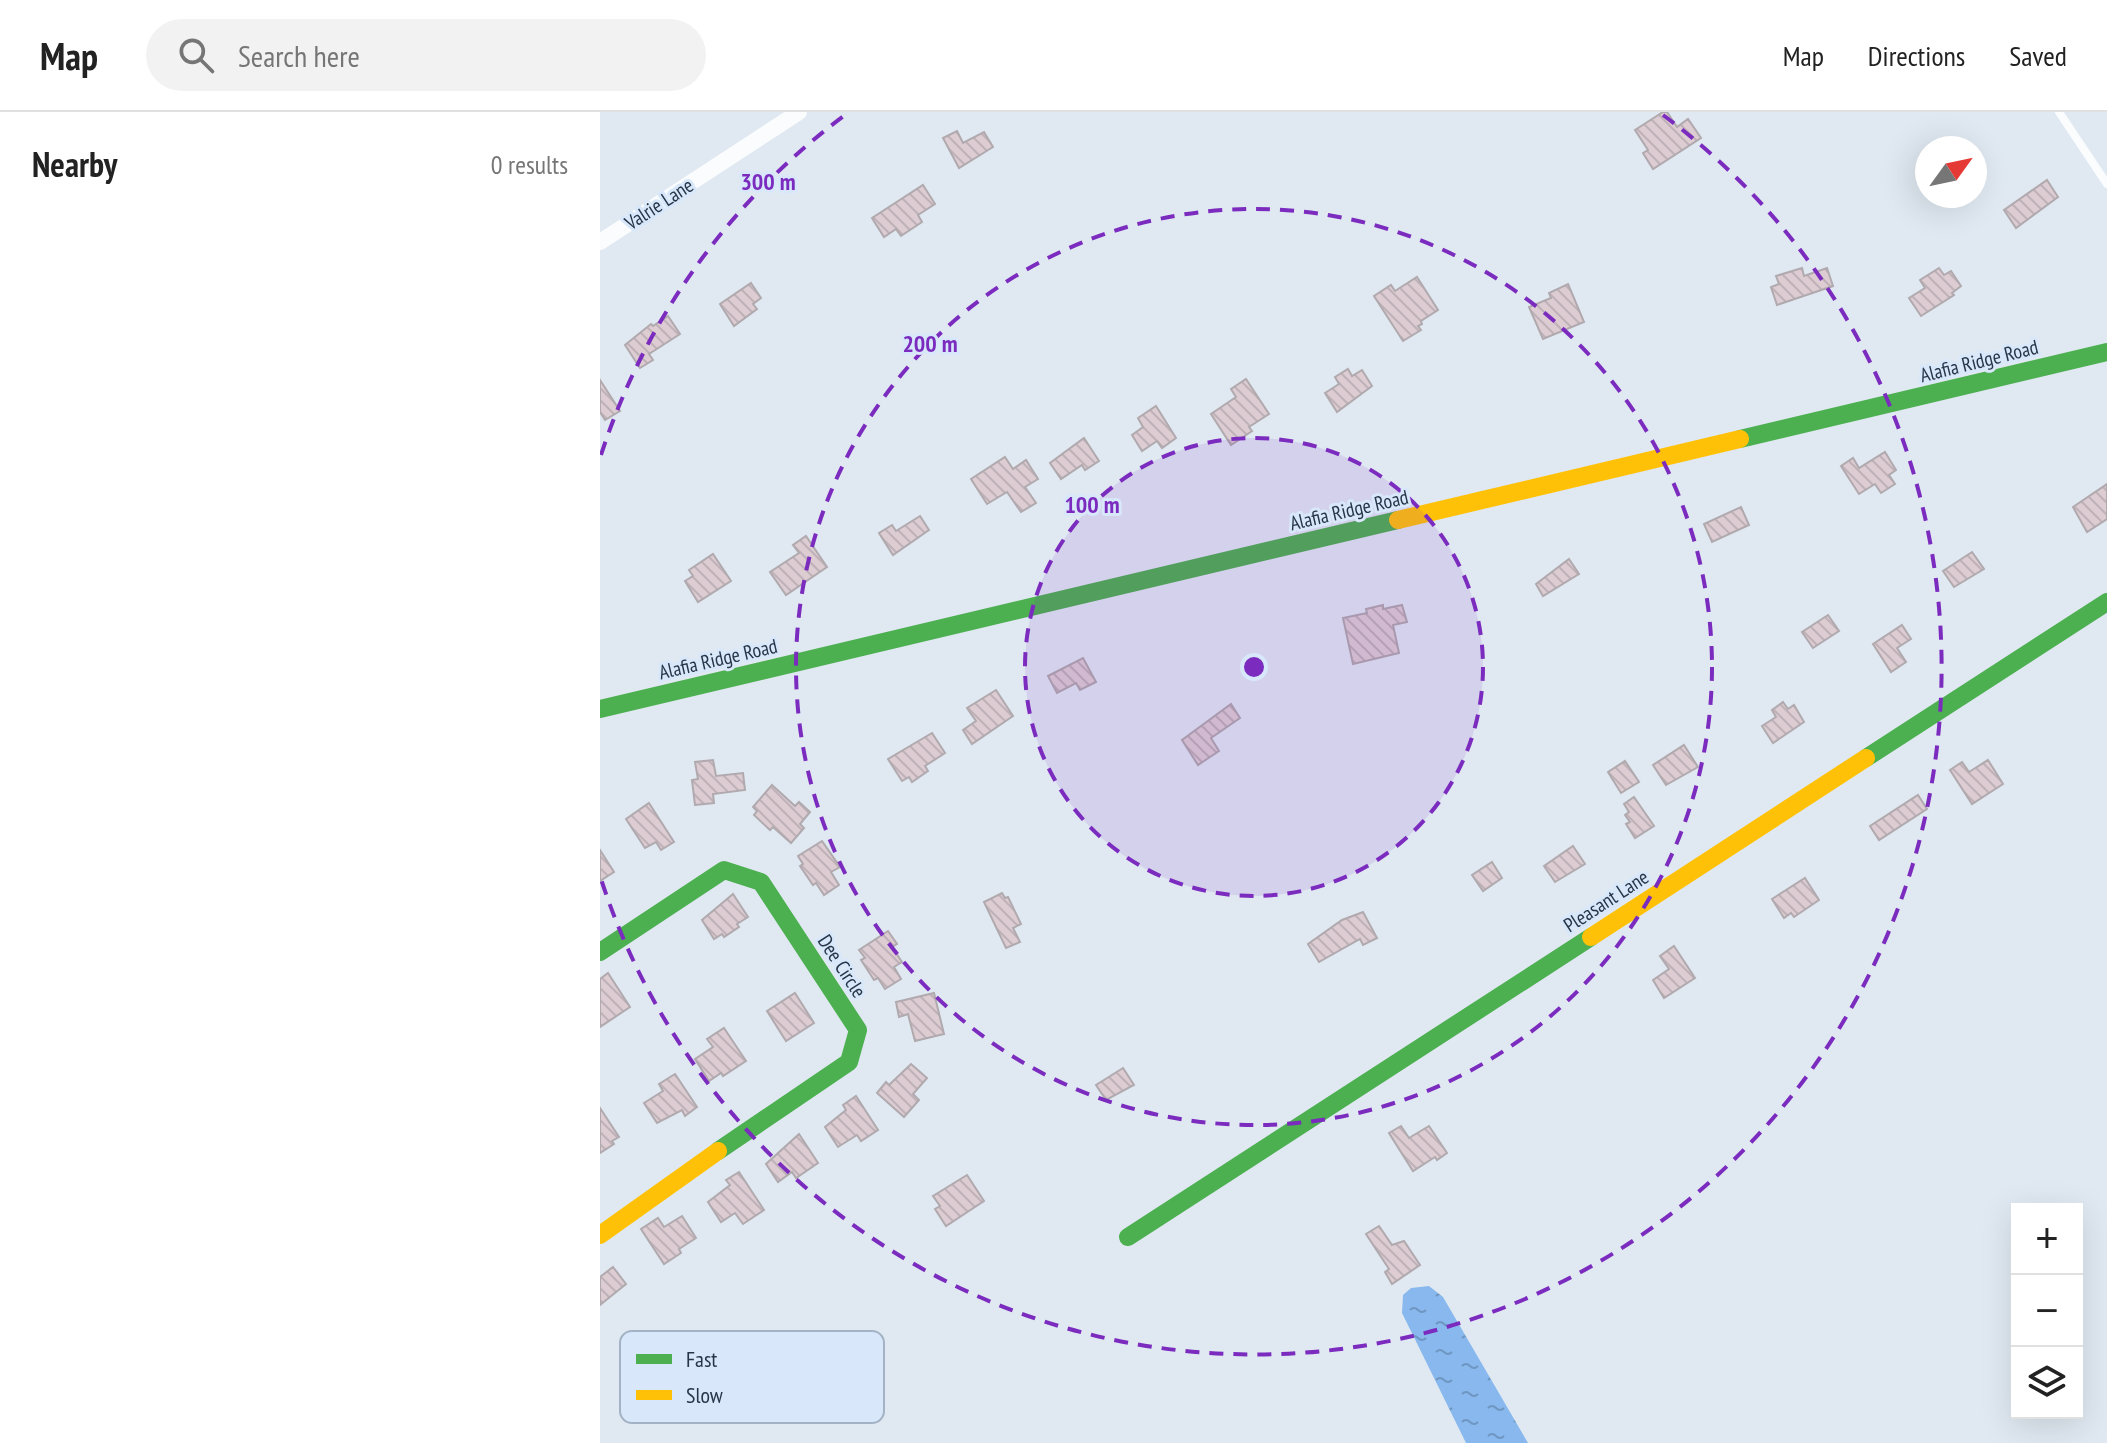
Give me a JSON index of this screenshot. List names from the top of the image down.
{
  "streets": {
    "street": [
      "Valrie Lane",
      "Alafia Ridge Road",
      "Pleasant Lane",
      "Dee Circle"
    ]
  },
  "legend": ["Fast", "Slow"],
  "north": "top right",
  "page": {
    "header": "Map",
    "search": "Search here",
    "nav": ["Map", "Directions", "Saved"],
    "heading": ["Nearby", "0 results"],
    "map_buttons": ["+", "−"]
  },
  "rings": ["300 m", "200 m", "100 m"]
}
